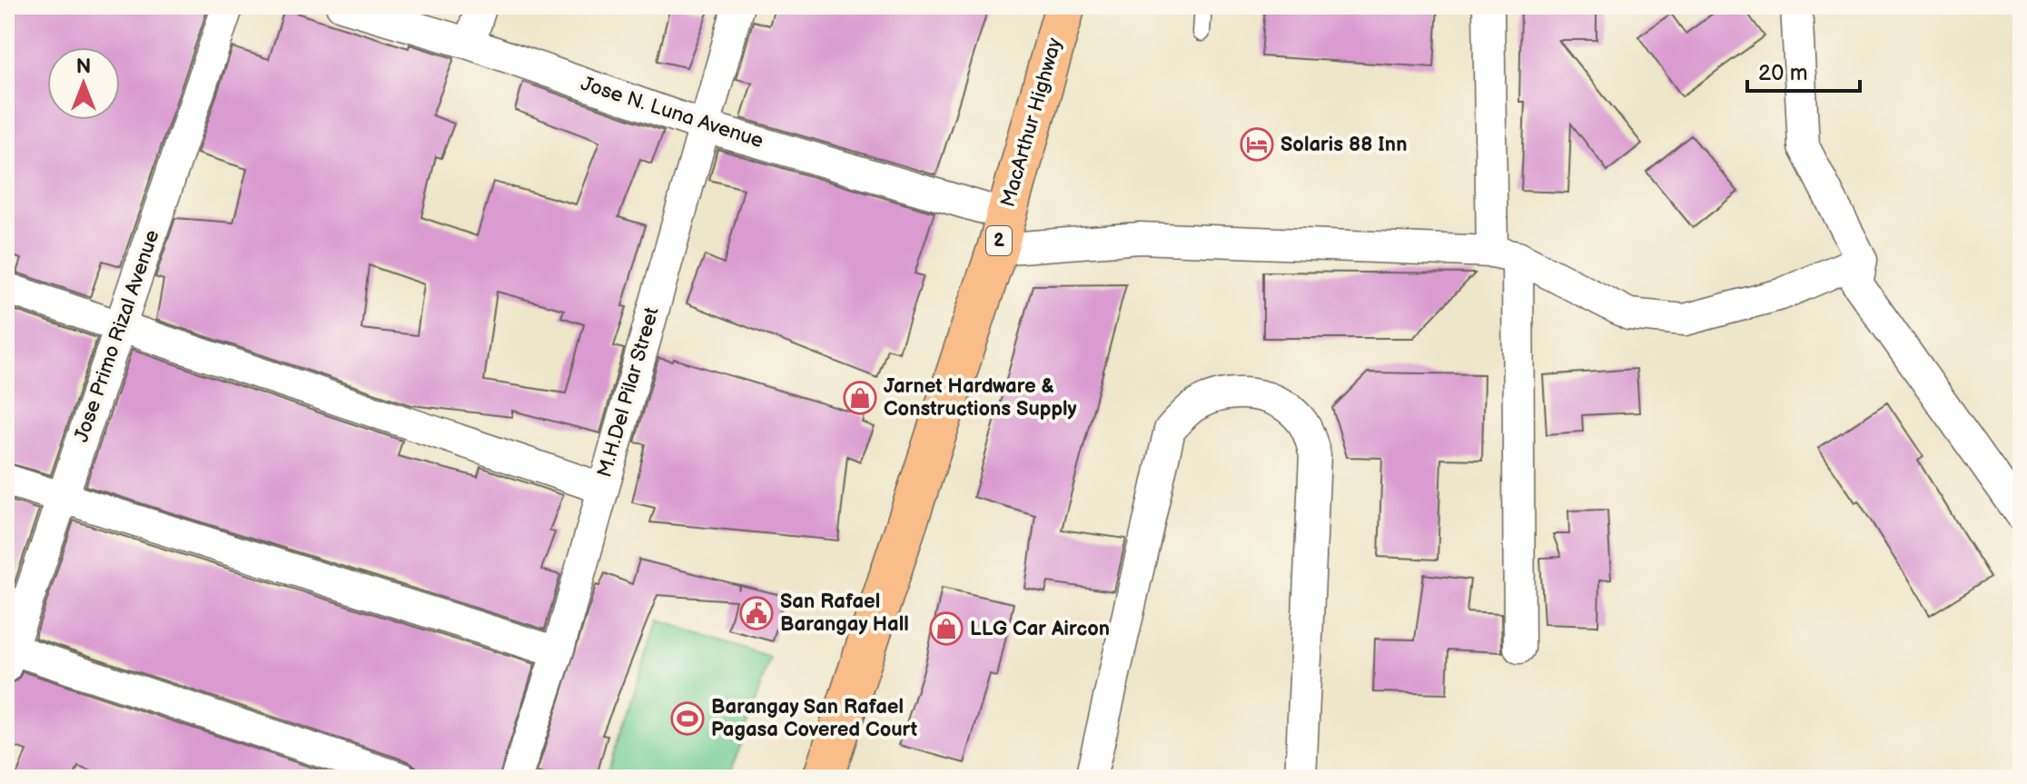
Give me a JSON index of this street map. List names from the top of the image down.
{
  "streets": {
    "highway": ["MacArthur Highway", "2"],
    "street": ["Jose N. Luna Avenue", "Jose Primo Rizal Avenue", "M.H.Del Pilar Street"]
  },
  "crossings": [
    ["Jose N. Luna Avenue", "MacArthur Highway"],
    ["Jose N. Luna Avenue", "M.H.Del Pilar Street"]
  ],
  "places": {
    "hotel": ["Solaris 88 Inn"],
    "shop": ["Jarnet Hardware & Constructions Supply", "LLG Car Aircon"],
    "public building": ["San Rafael Barangay Hall"],
    "sports": ["Barangay San Rafael Pagasa Covered Court"]
  },
  "scale_bar": "20 m",
  "north": "top"
}
